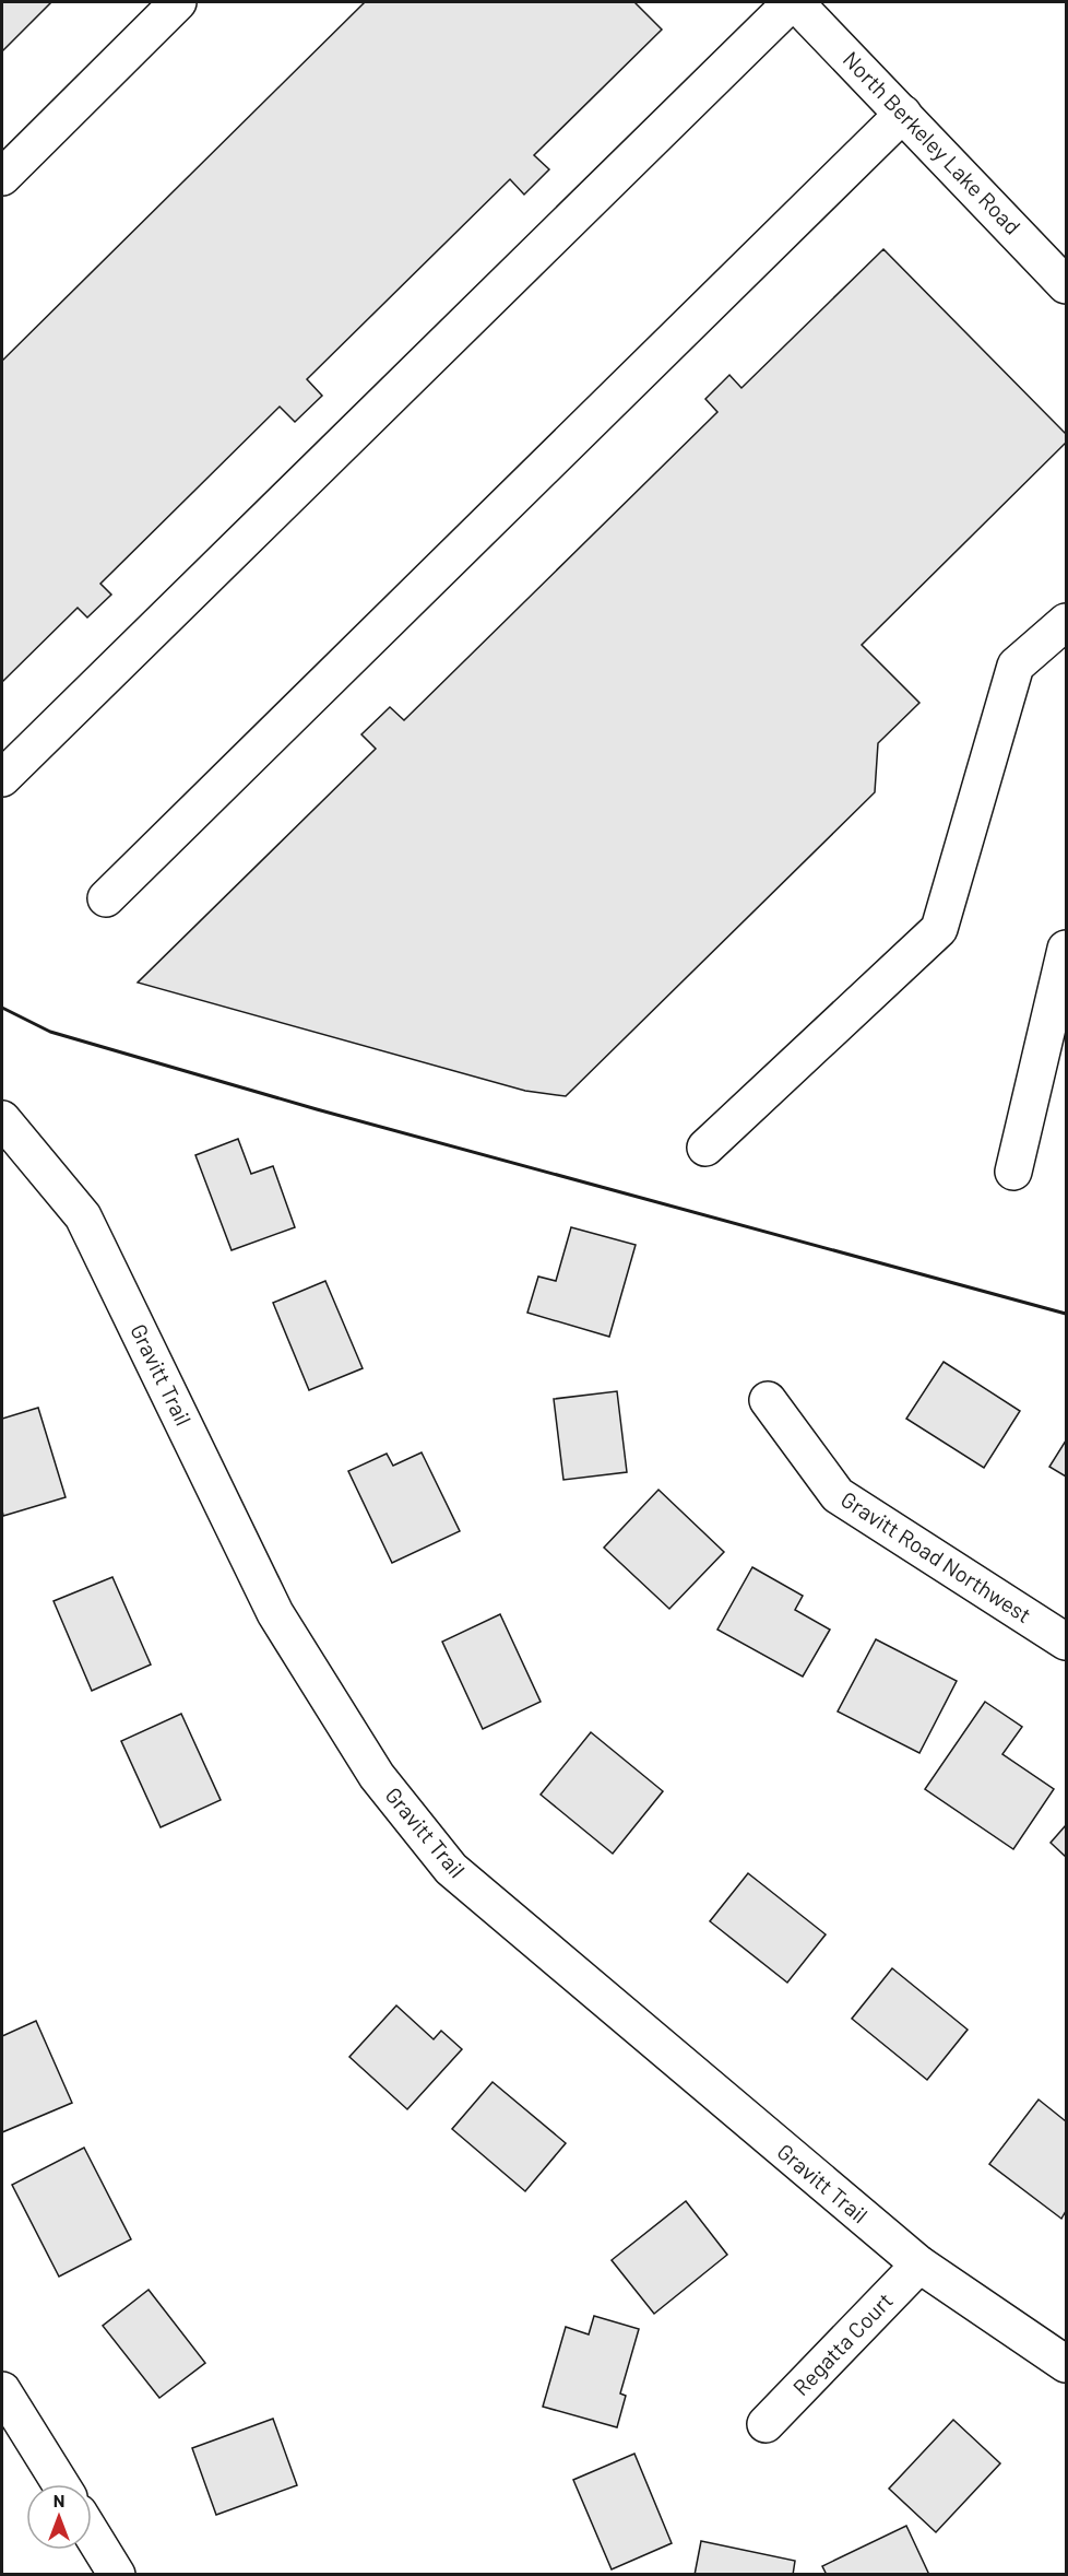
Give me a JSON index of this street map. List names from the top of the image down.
{
  "streets": {
    "street": [
      "North Berkeley Lake Road",
      "Gravitt Trail",
      "Gravitt Road Northwest",
      "Regatta Court"
    ]
  },
  "crossings": [
    ["Gravitt Trail", "Regatta Court"]
  ],
  "north": "top"
}
